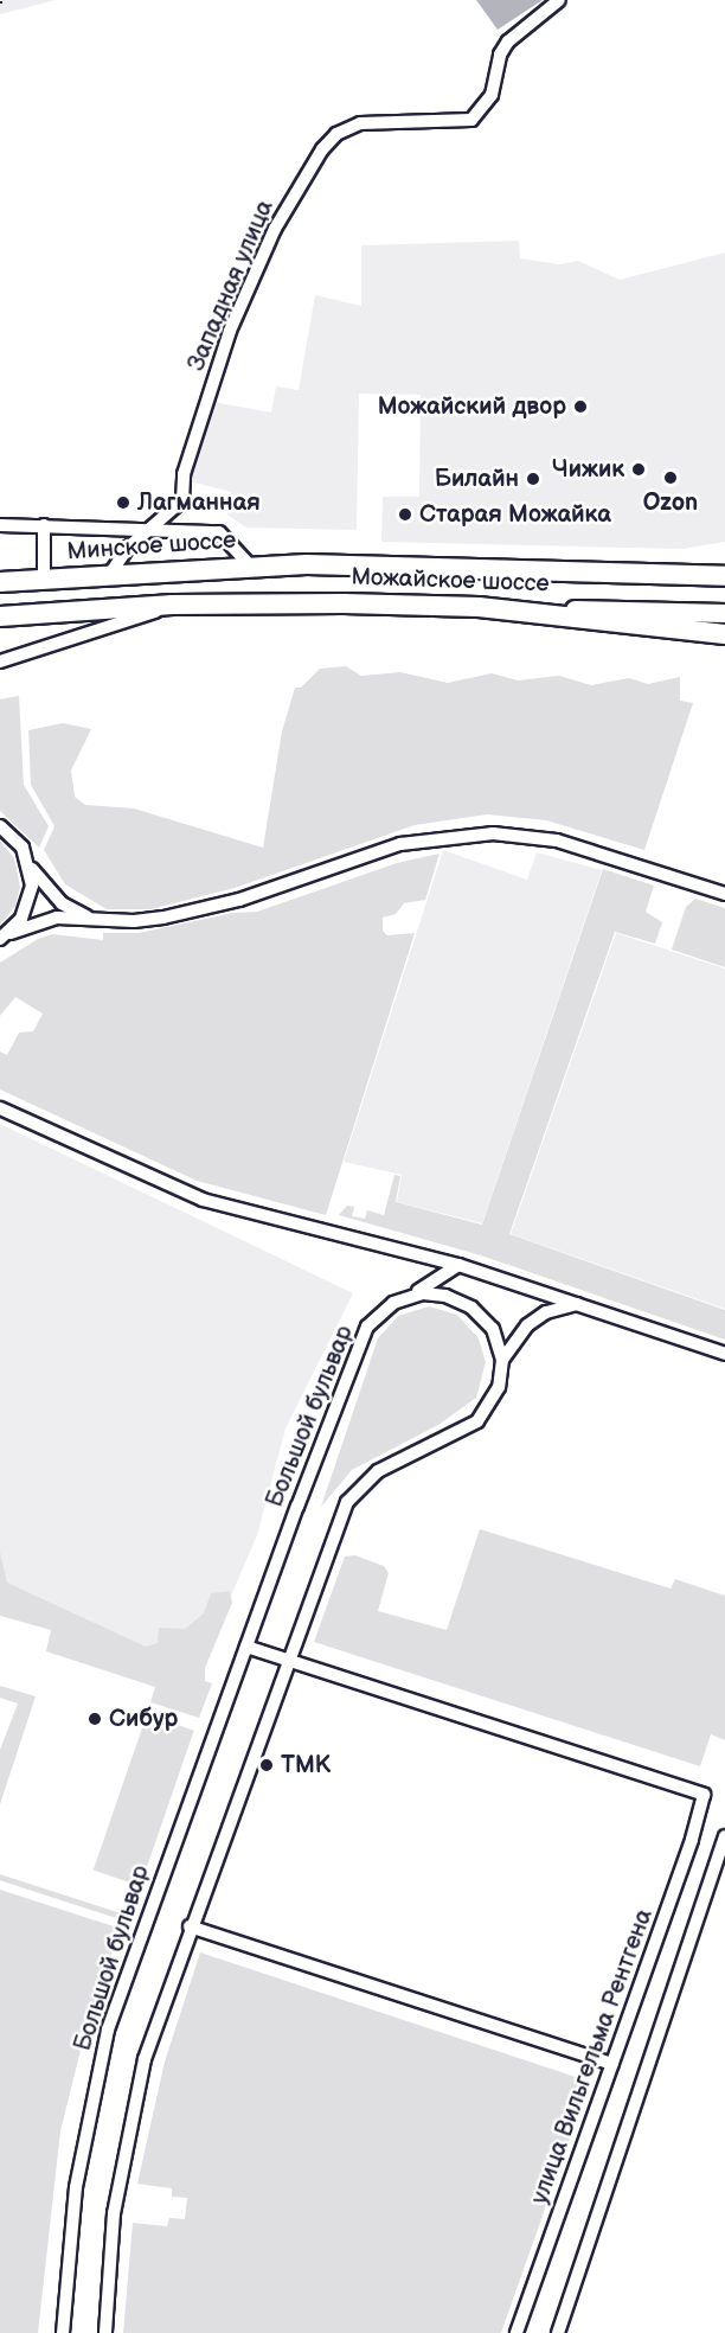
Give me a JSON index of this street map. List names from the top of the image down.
{
  "streets": {
    "highway": ["Минское шоссе", "Можайское шоссе"],
    "street": ["Западная улица", "Большой бульвар", "улица Вильгельма Рентгена"]
  },
  "crossings": [
    ["Минское шоссе", "Можайское шоссе"]
  ],
  "places": [
    "Можайский двор",
    "Чижик",
    "Ozon",
    "Билайн",
    "Лагманная",
    "Старая Можайка",
    "Сибур",
    "ТМК"
  ]
}
